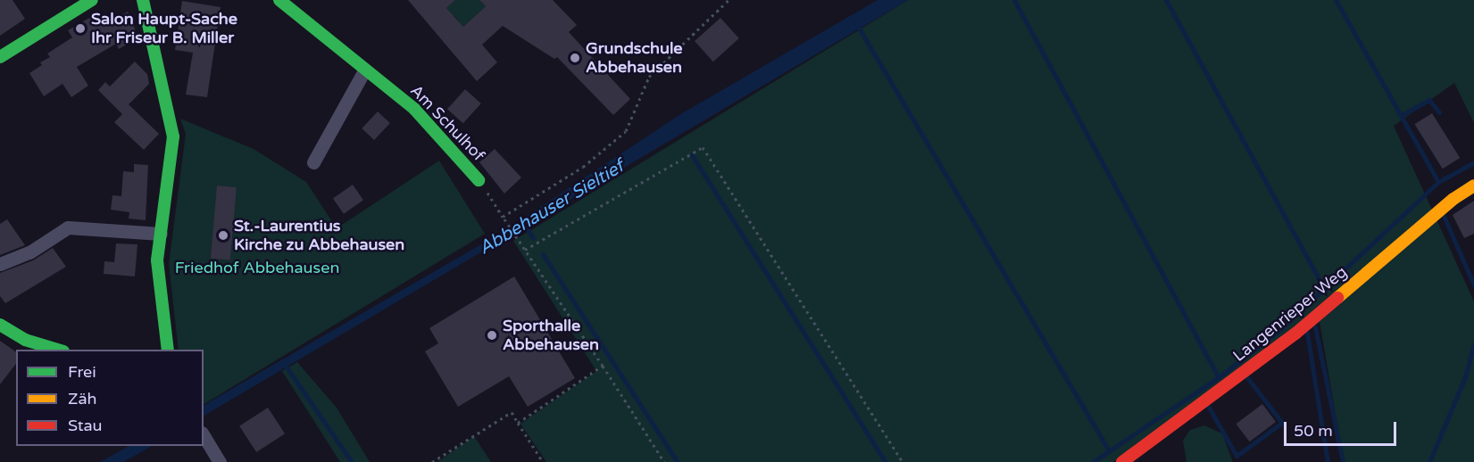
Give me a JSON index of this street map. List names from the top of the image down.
{
  "streets": {
    "street": ["Am Schulhof", "Langenrieper Weg"]
  },
  "water": ["Abbehauser Sieltief"],
  "parks": ["Friedhof Abbehausen"],
  "places": [
    "Salon Haupt-Sache Ihr Friseur B. Miller",
    "Grundschule Abbehausen",
    "St.-Laurentius Kirche zu Abbehausen",
    "Sporthalle Abbehausen"
  ],
  "legend": ["Frei", "Zäh", "Stau"],
  "scale_bar": "50 m"
}
